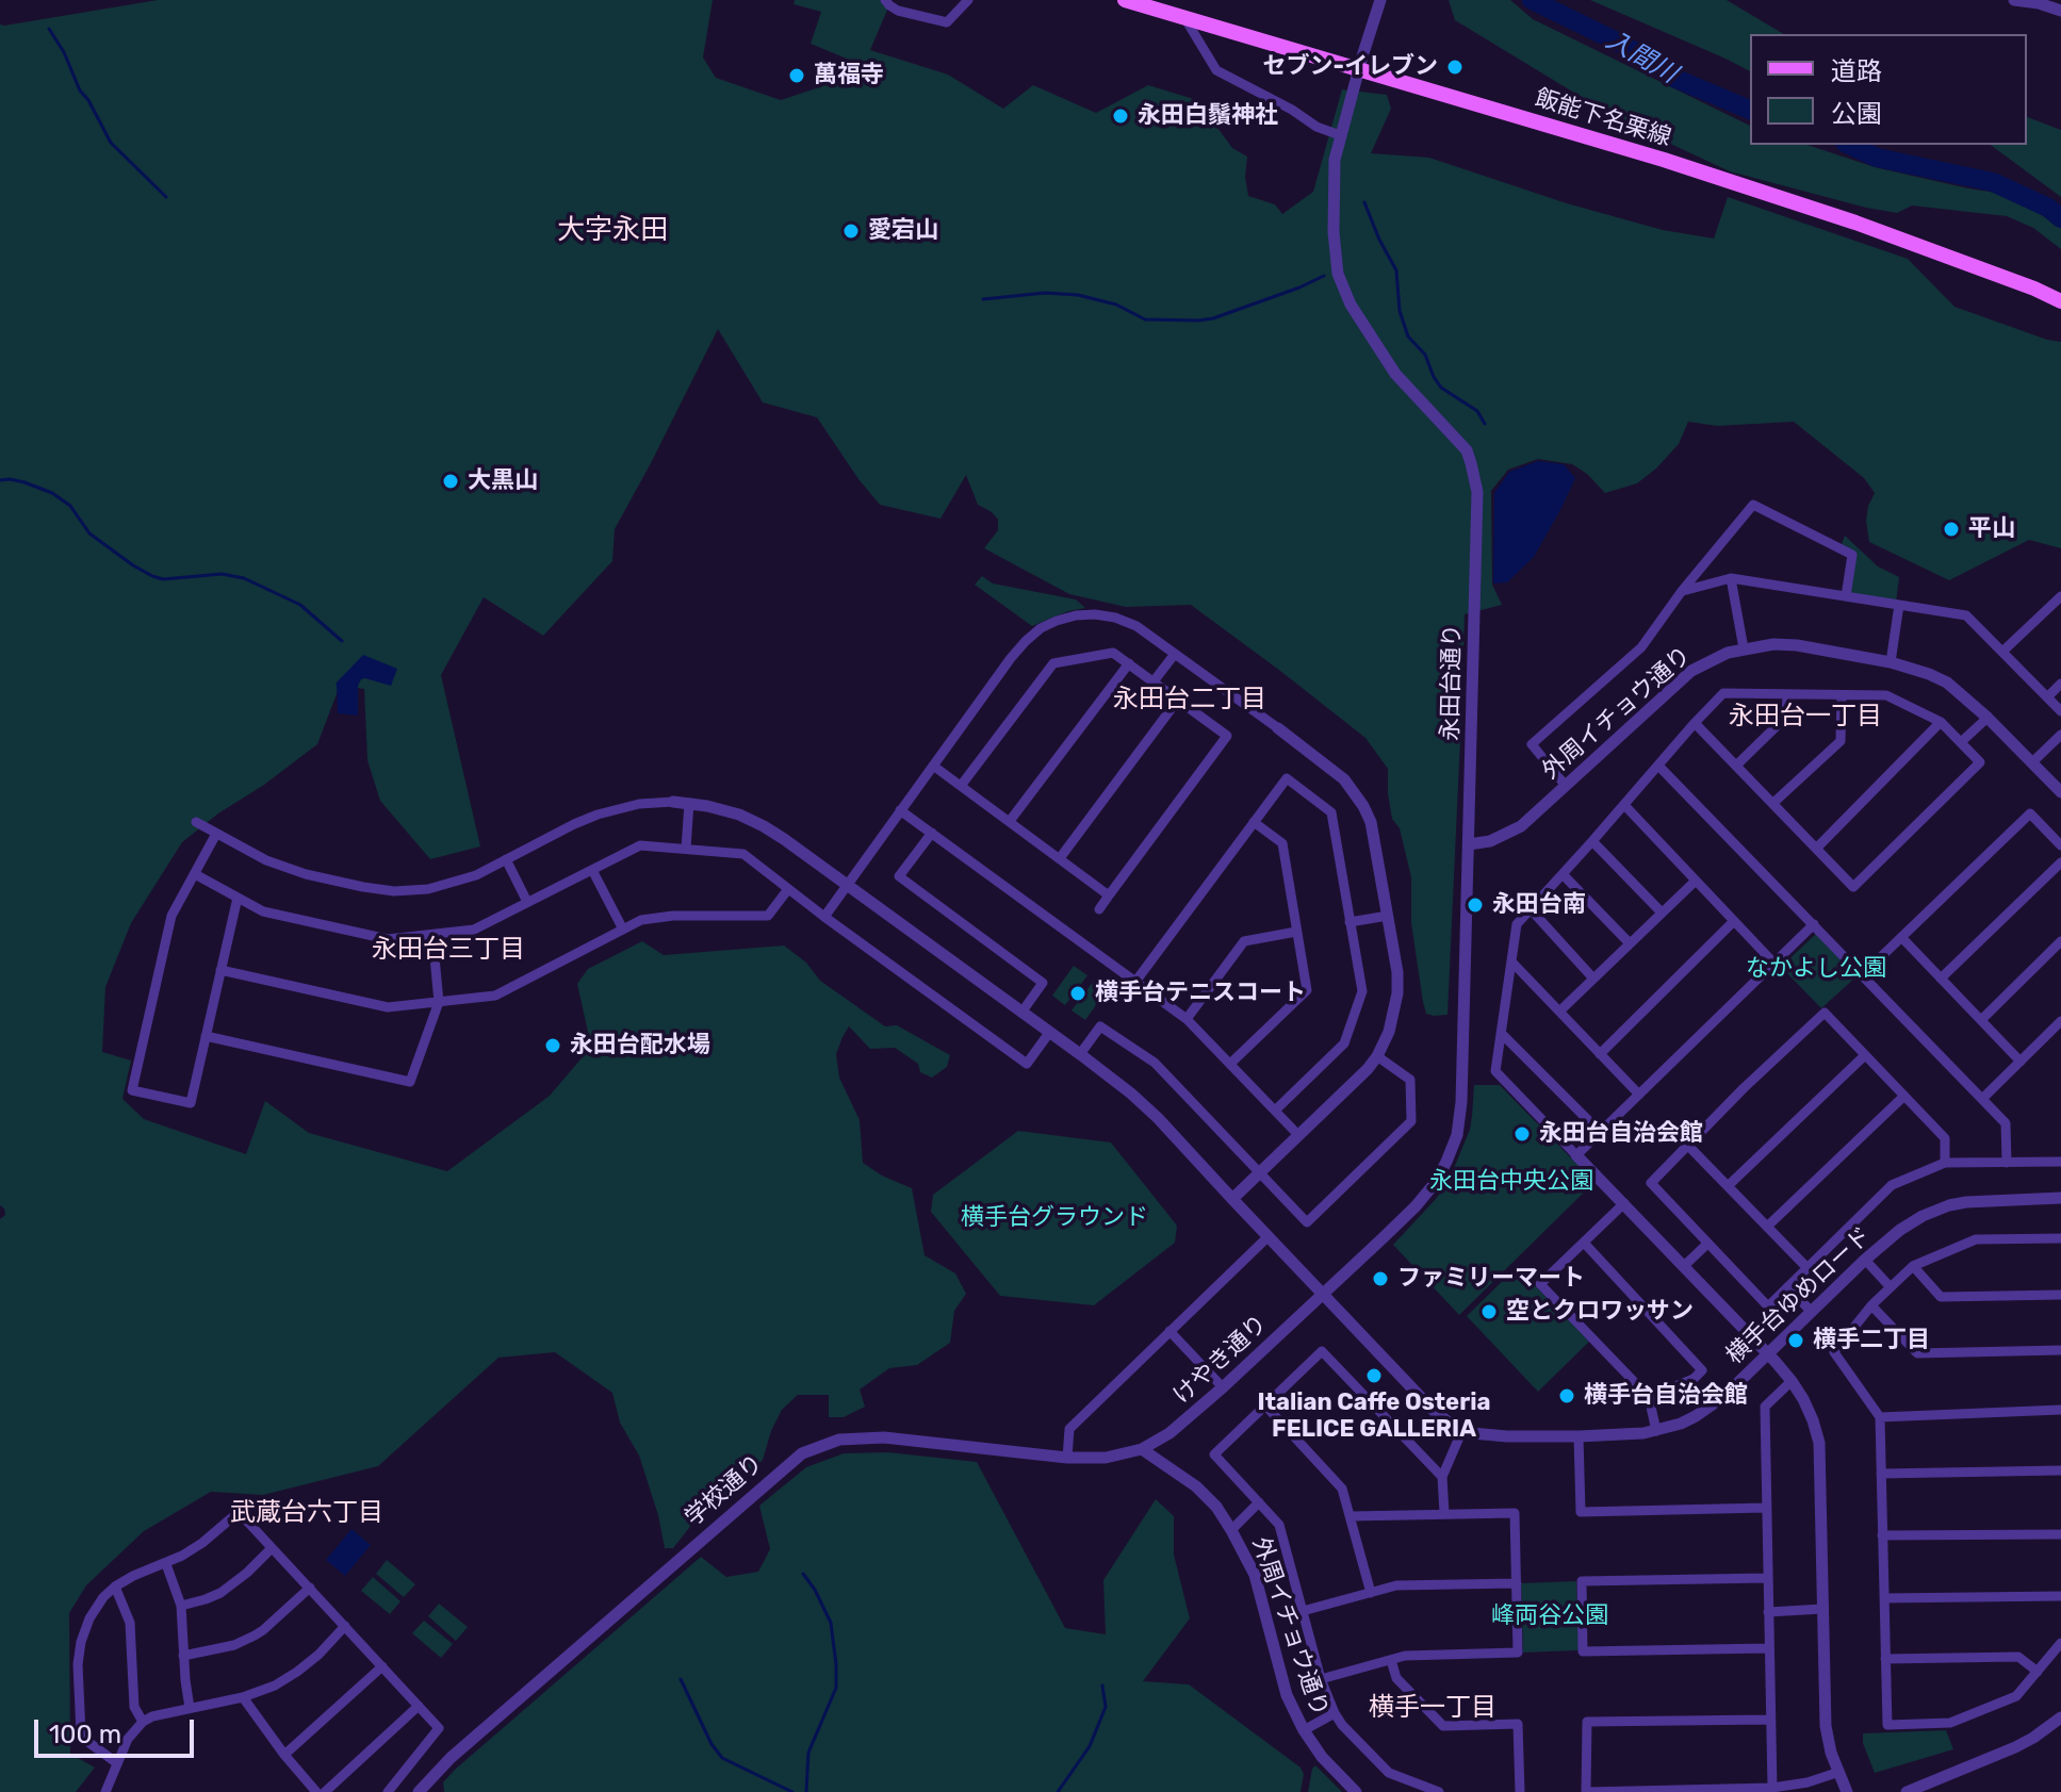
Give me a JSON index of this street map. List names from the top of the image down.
{
  "streets": {
    "main road": ["飯能下名栗線"],
    "street": [
      "永田台通り",
      "外周イチョウ通り",
      "横手台ゆめロード",
      "けやき通り",
      "学校通り"
    ]
  },
  "crossings": [
    ["飯能下名栗線", "永田台通り"],
    ["永田台通り", "外周イチョウ通り"],
    ["永田台通り", "横手台ゆめロード"],
    ["永田台通り", "けやき通り"],
    ["外周イチョウ通り", "けやき通り"],
    ["外周イチョウ通り", "学校通り"],
    ["横手台ゆめロード", "けやき通り"],
    ["けやき通り", "学校通り"]
  ],
  "districts": [
    "大字永田",
    "永田台二丁目",
    "永田台一丁目",
    "永田台三丁目",
    "武蔵台六丁目",
    "横手一丁目"
  ],
  "water": ["入間川"],
  "parks": [
    "なかよし公園",
    "永田台中央公園",
    "横手台グラウンド",
    "峰両谷公園"
  ],
  "places": [
    "セブン-イレブン",
    "萬福寺",
    "永田白鬚神社",
    "愛宕山",
    "大黒山",
    "平山",
    "永田台南",
    "横手台テニスコート",
    "永田台配水場",
    "永田台自治会館",
    "ファミリーマート",
    "空とクロワッサン",
    "横手二丁目",
    "Italian Caffe Osteria FELICE GALLERIA",
    "横手台自治会館"
  ],
  "legend": ["道路", "公園"],
  "scale_bar": "100 m"
}
